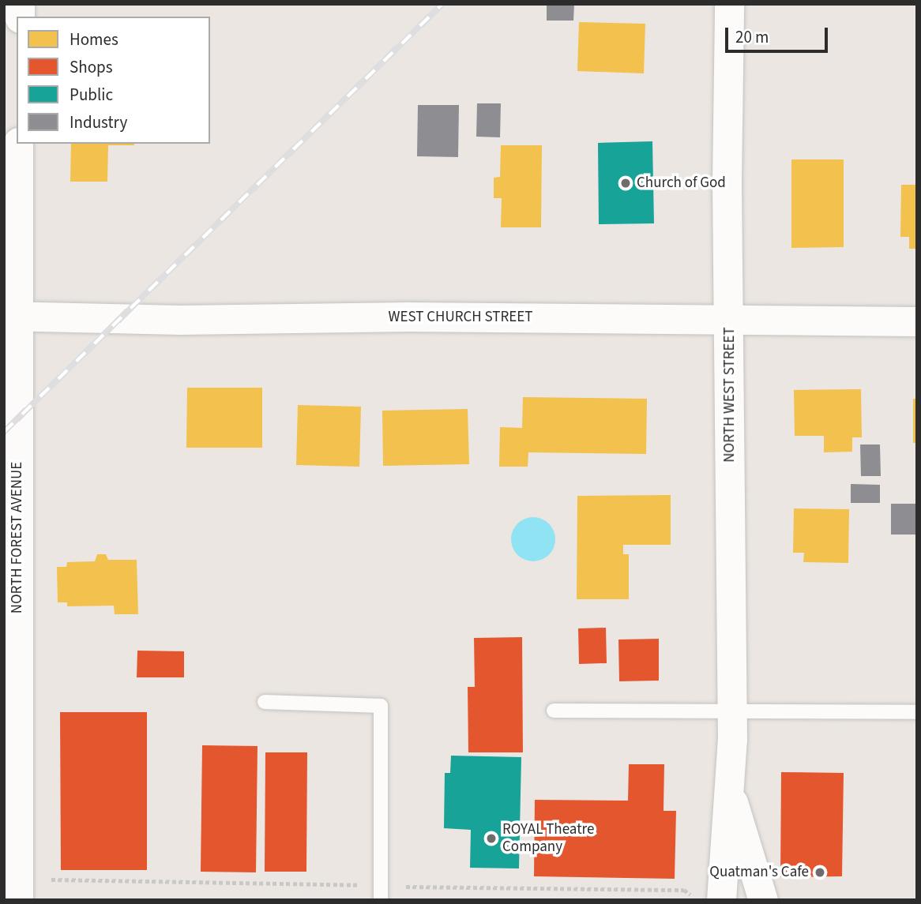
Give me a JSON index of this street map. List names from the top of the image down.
{
  "streets": {
    "street": ["WEST CHURCH STREET", "NORTH WEST STREET", "NORTH FOREST AVENUE"]
  },
  "crossings": [
    ["WEST CHURCH STREET", "NORTH WEST STREET"],
    ["WEST CHURCH STREET", "NORTH FOREST AVENUE"]
  ],
  "places": ["Church of God", "ROYAL Theatre Company", "Quatman's Cafe"],
  "legend": [
    "Homes",
    "Shops",
    "Public",
    "Industry"
  ],
  "scale_bar": "20 m"
}
